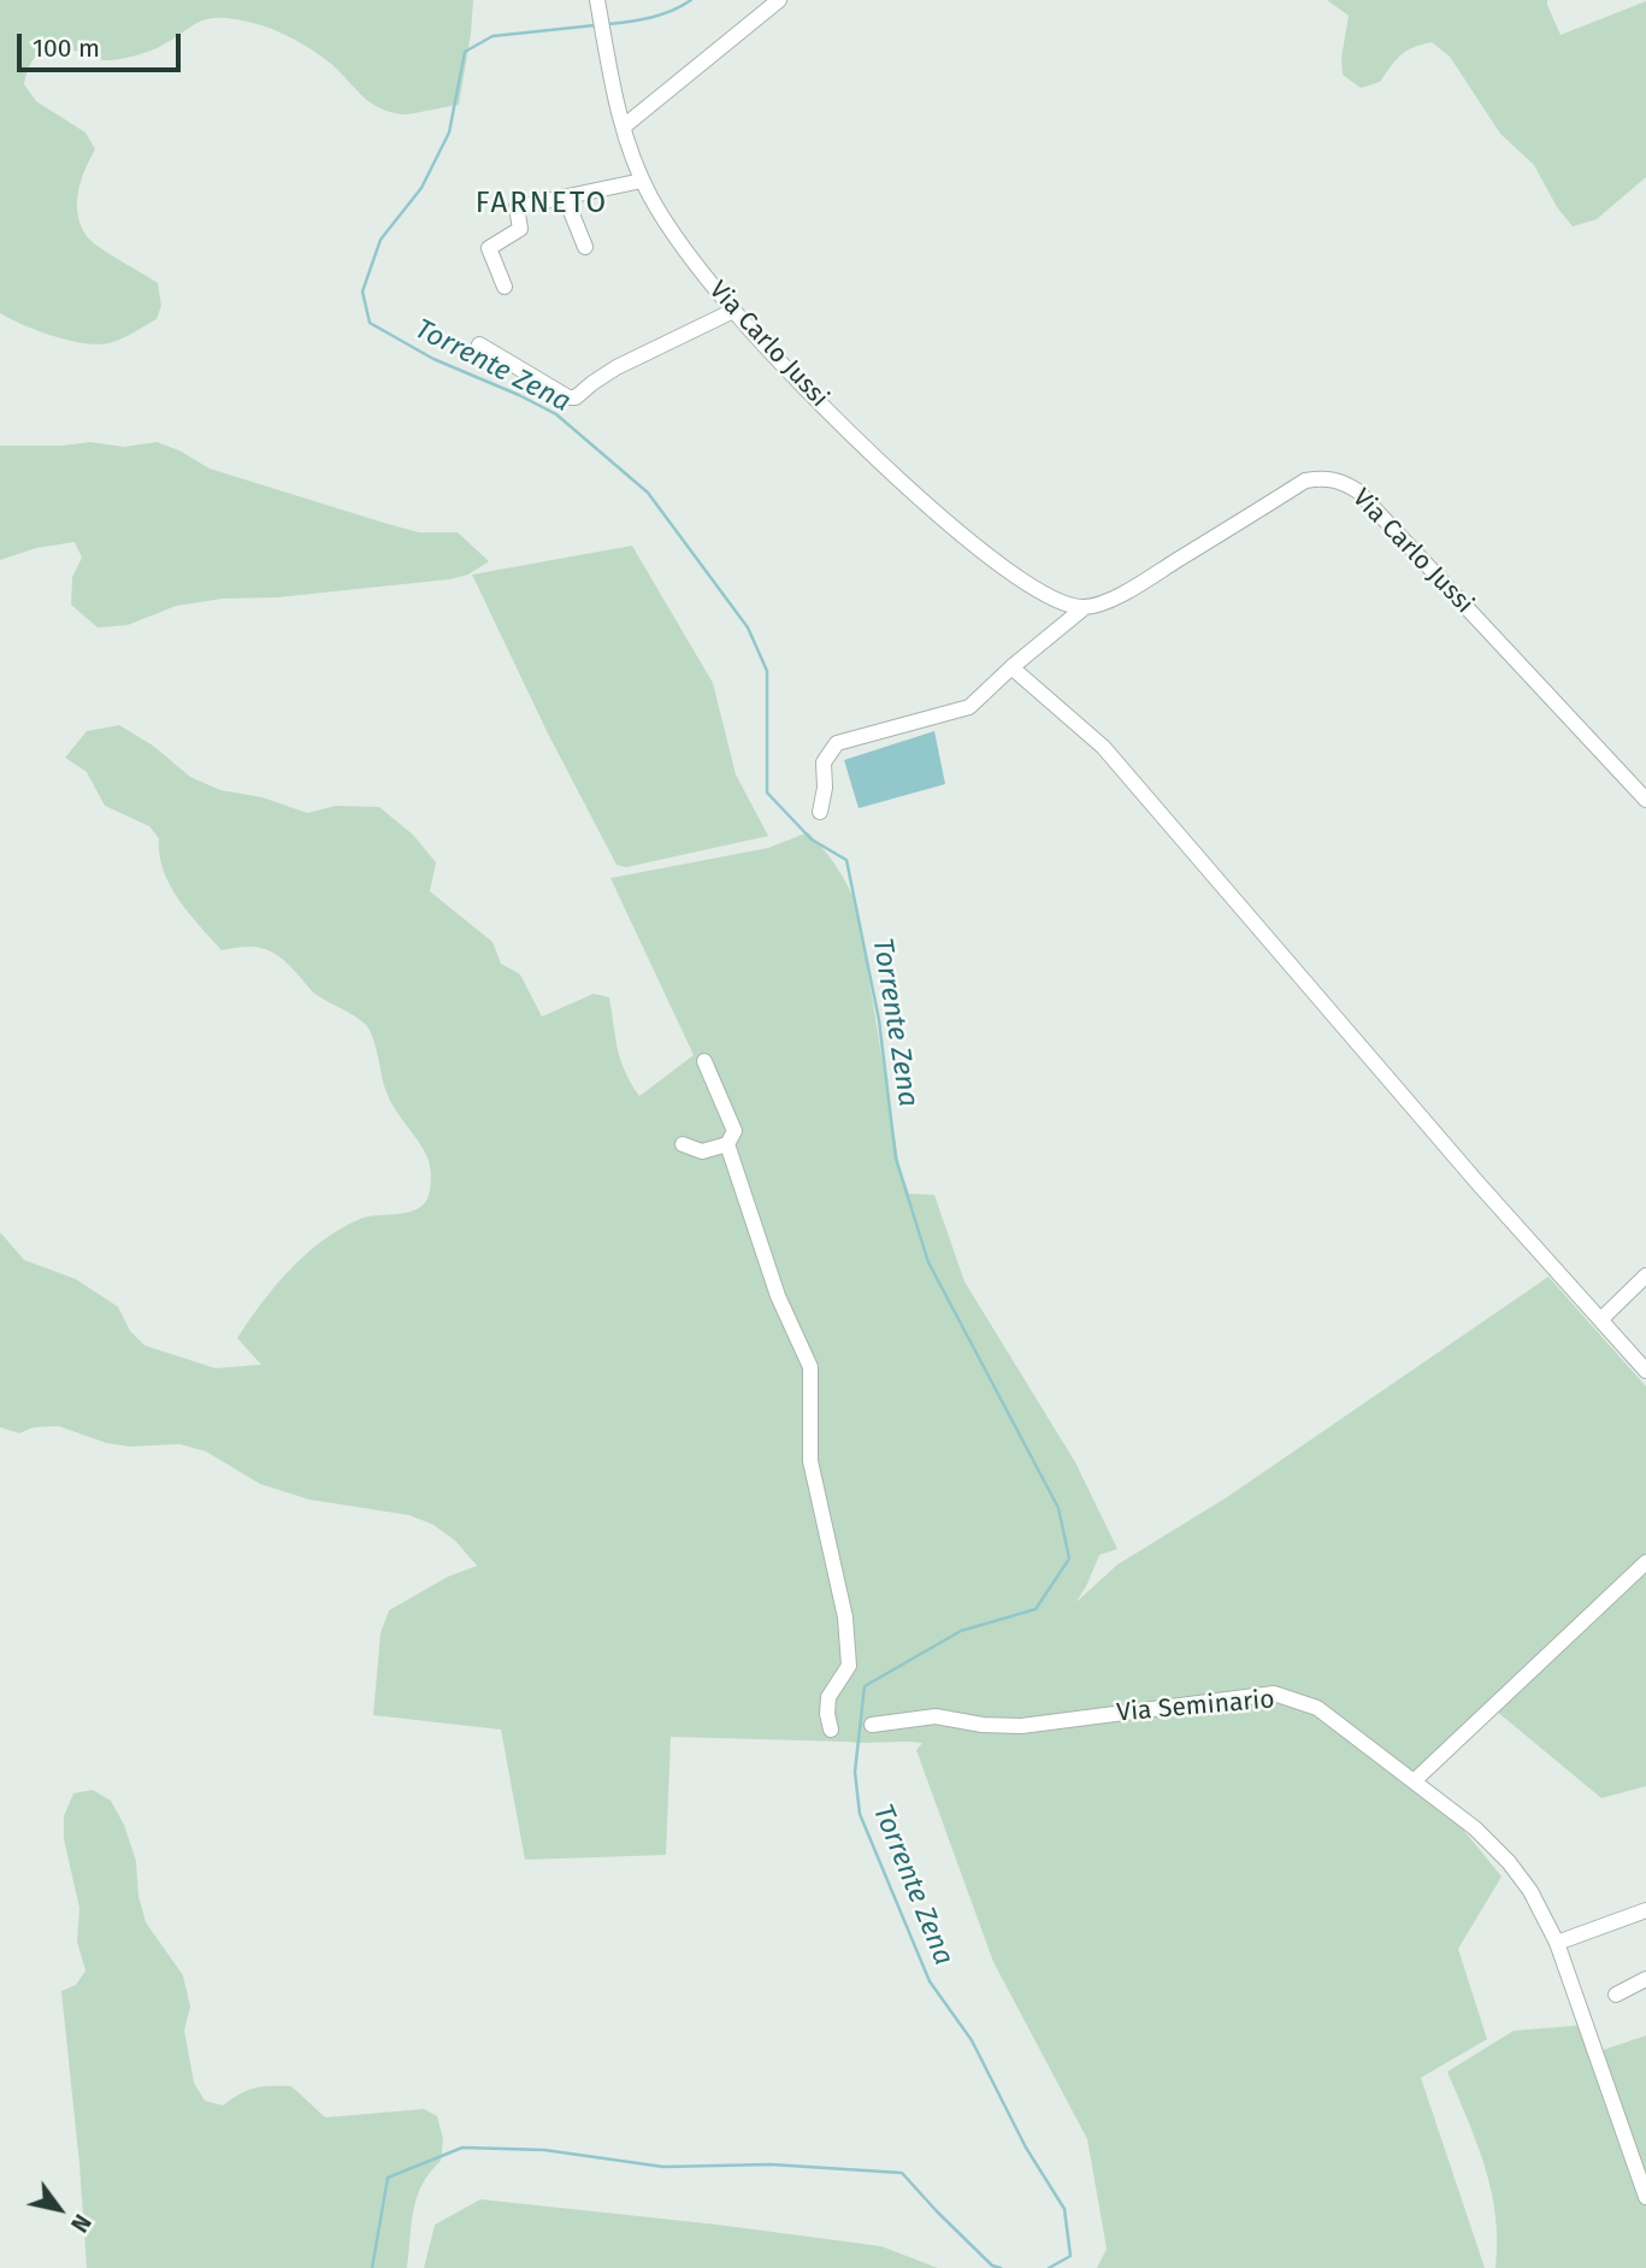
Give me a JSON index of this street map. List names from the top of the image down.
{
  "streets": {
    "street": ["Via Carlo Jussi", "Via Seminario"]
  },
  "districts": ["FARNETO"],
  "water": ["Torrente Zena"],
  "scale_bar": "100 m",
  "north": "bottom right"
}
